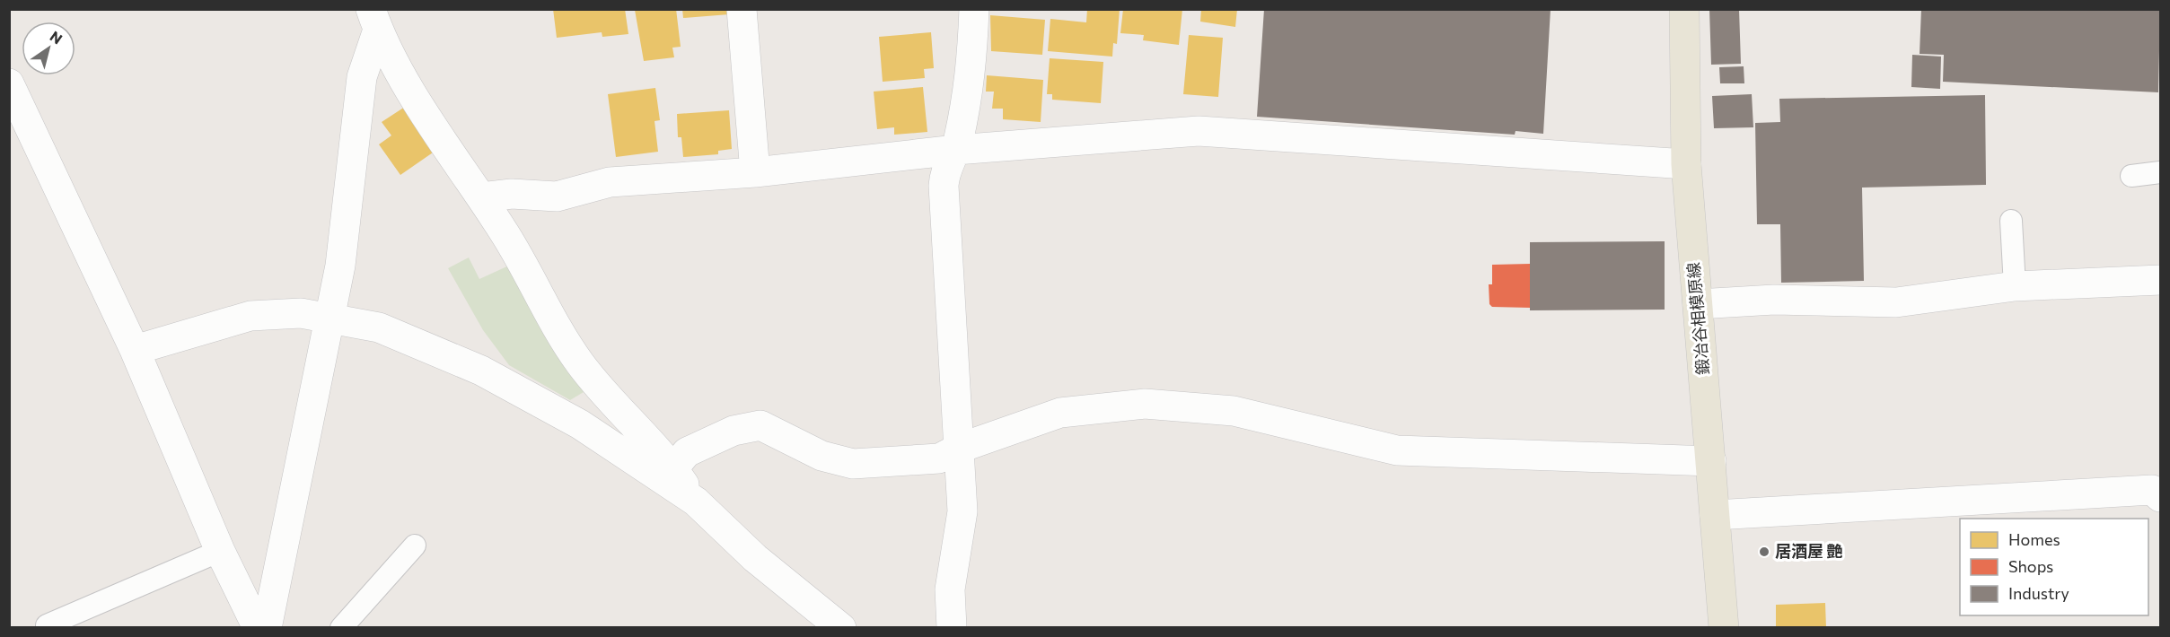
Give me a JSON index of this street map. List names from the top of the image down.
{
  "streets": {
    "main road": ["鍛冶谷相模原線"]
  },
  "places": ["居酒屋 艶"],
  "legend": ["Homes", "Shops", "Industry"],
  "north": "top right"
}
